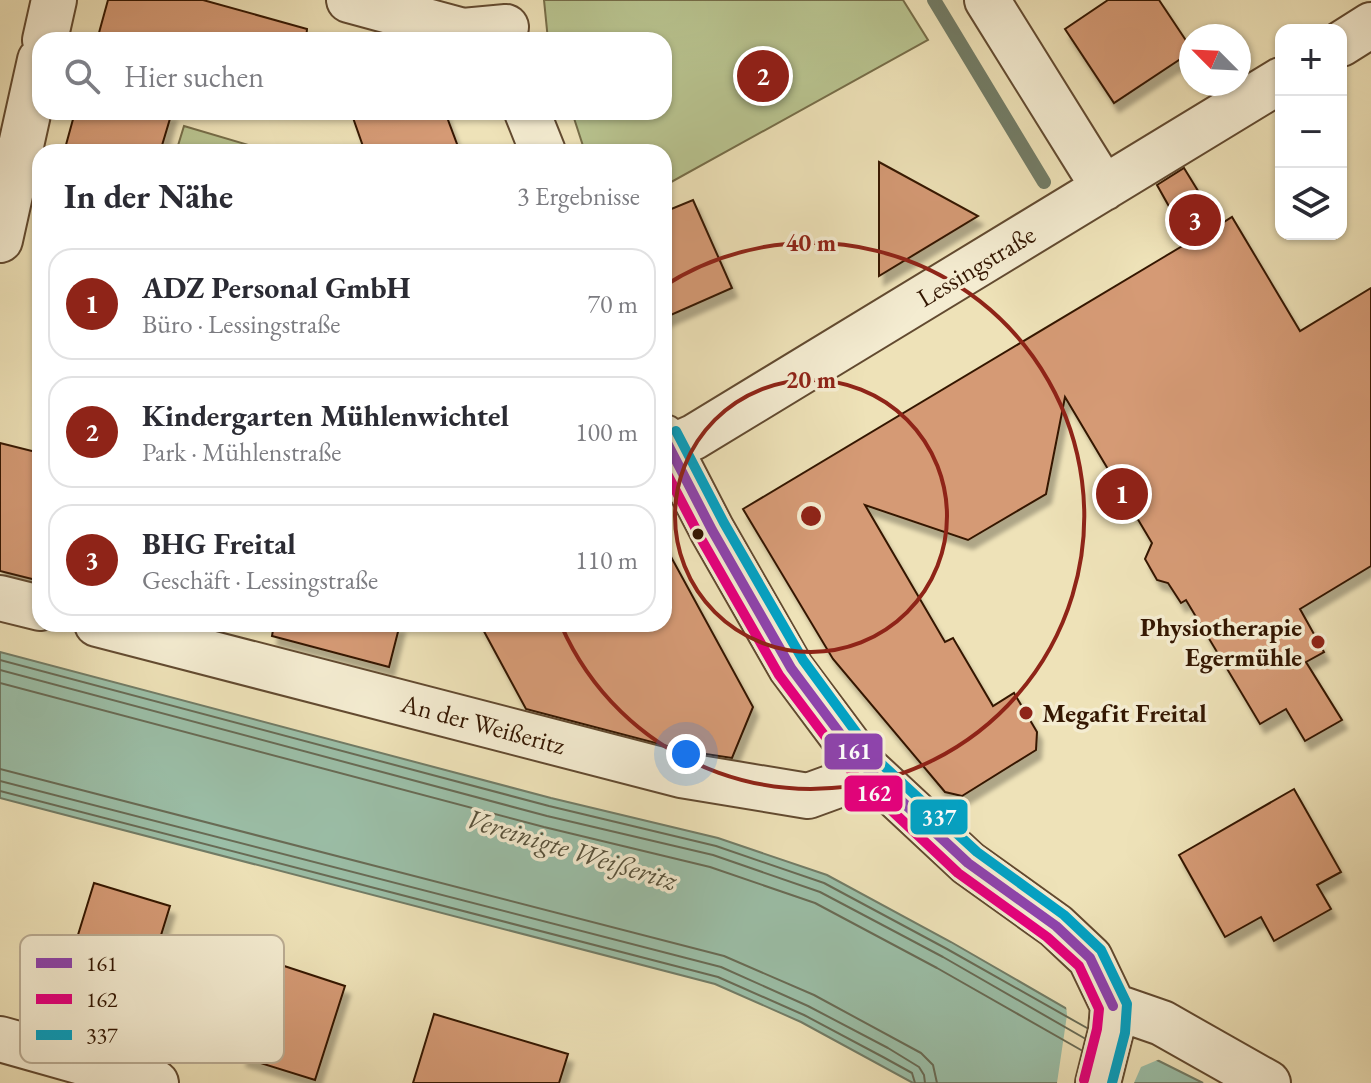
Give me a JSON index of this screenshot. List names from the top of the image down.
{
  "streets": {
    "street": ["Lessingstraße", "An der Weißeritz"]
  },
  "water": ["Vereinigte Weißeritz"],
  "places": ["Physiotherapie Egermühle", "Megafit Freital"],
  "lines": ["transit line 337", "transit line 161", "transit line 162"],
  "legend": ["161", "162", "337"],
  "north": "top left",
  "page": {
    "map_buttons": ["+", "−"],
    "search": "Hier suchen",
    "pins": ["2", "3", "1"],
    "heading": ["In der Nähe", "3 Ergebnisse"],
    "list": [
      {
        "mark": "1",
        "name": "ADZ Personal GmbH",
        "note": "Büro · Lessingstraße",
        "value": "70 m"
      },
      {
        "mark": "2",
        "name": "Kindergarten Mühlenwichtel",
        "note": "Park · Mühlenstraße",
        "value": "100 m"
      },
      {
        "mark": "3",
        "name": "BHG Freital",
        "note": "Geschäft · Lessingstraße",
        "value": "110 m"
      }
    ]
  },
  "rings": ["40 m", "20 m"]
}
